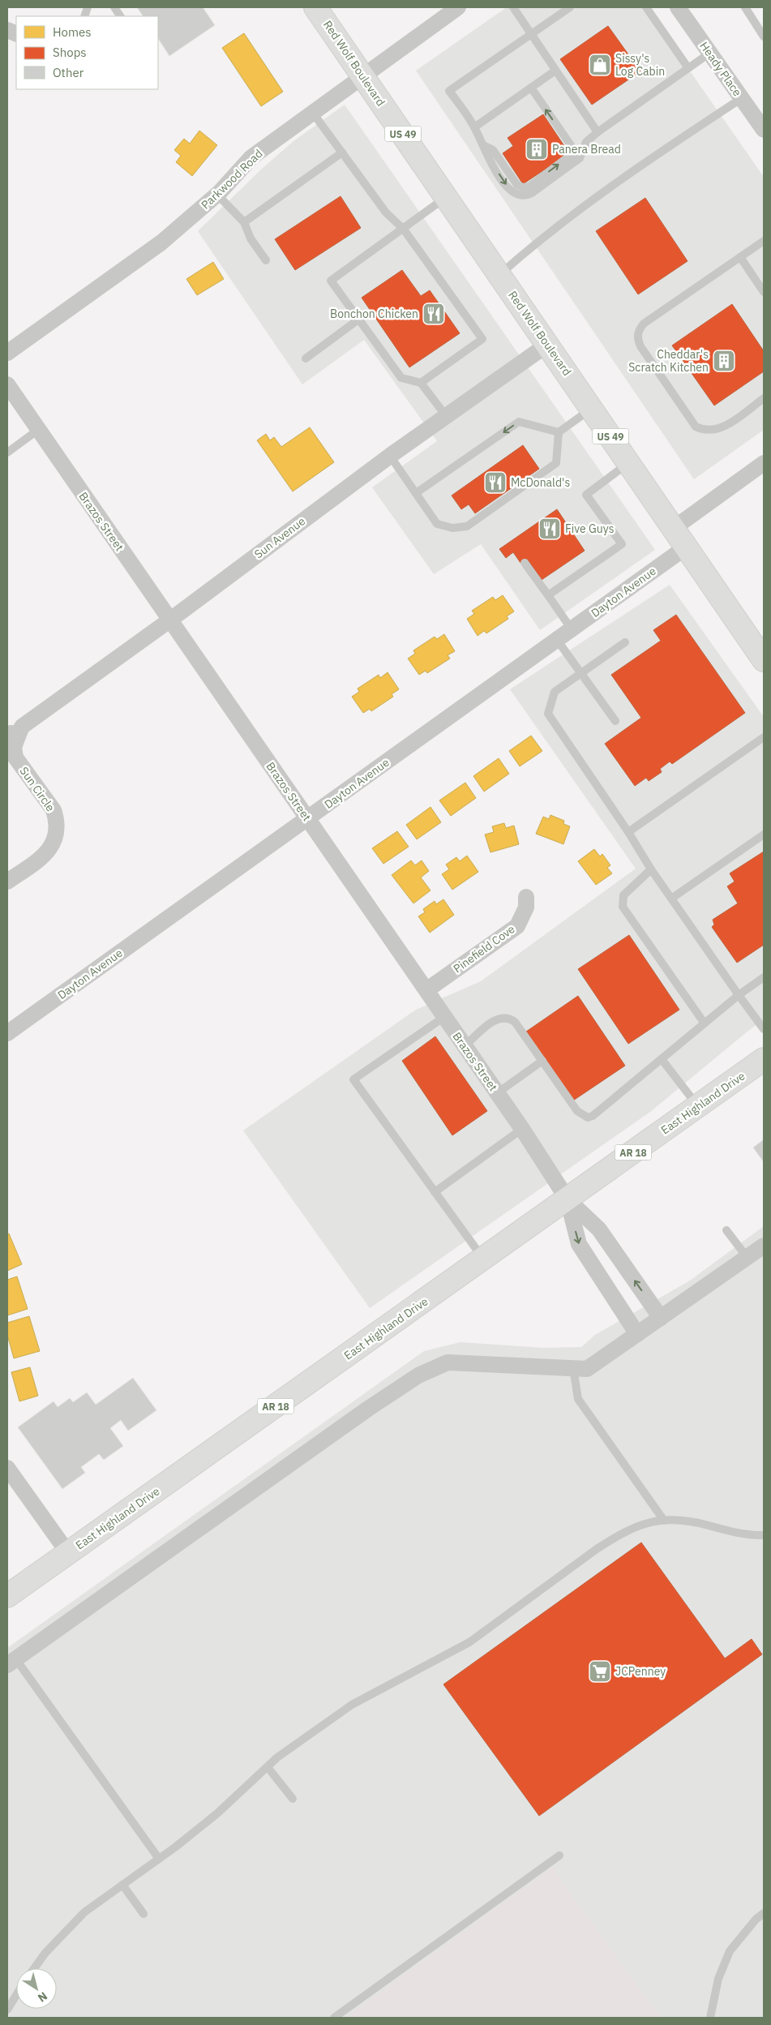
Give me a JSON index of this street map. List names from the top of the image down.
{
  "streets": {
    "main road": [
      "Red Wolf Boulevard",
      "US 49",
      "East Highland Drive",
      "AR 18"
    ],
    "street": [
      "Heady Place",
      "Parkwood Road",
      "Brazos Street",
      "Sun Avenue",
      "Dayton Avenue",
      "Sun Circle",
      "Pinefield Cove"
    ]
  },
  "crossings": [
    ["Red Wolf Boulevard", "Parkwood Road"],
    ["Red Wolf Boulevard", "Sun Avenue"],
    ["Red Wolf Boulevard", "Dayton Avenue"],
    ["Brazos Street", "Sun Avenue"],
    ["Brazos Street", "Dayton Avenue"],
    ["Brazos Street", "Pinefield Cove"],
    ["Brazos Street", "East Highland Drive"],
    ["Sun Avenue", "Sun Circle"]
  ],
  "places": {
    "shop": ["Sissy's Log Cabin"],
    "building": ["Panera Bread", "Cheddar's Scratch Kitchen"],
    "restaurant": ["Bonchon Chicken", "McDonald's", "Five Guys"],
    "supermarket": ["JCPenney"]
  },
  "legend": ["Homes", "Shops", "Other"],
  "north": "bottom right"
}
